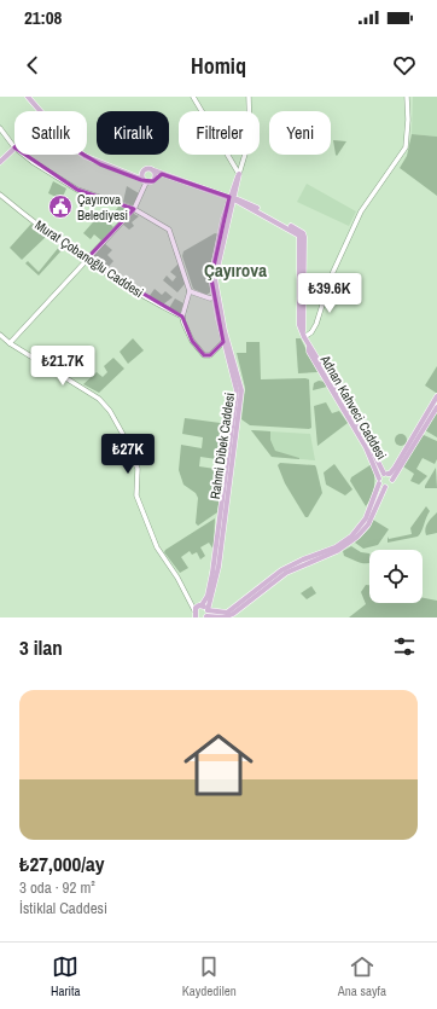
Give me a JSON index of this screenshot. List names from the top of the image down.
{
  "streets": {
    "main road": ["Adnan Kahveci Caddesi", "Rahmi Dibek Caddesi"],
    "street": ["Murat Çobanoğlu Caddesi"]
  },
  "districts": ["Çayırova"],
  "places": {
    "public building": ["Çayırova Belediyesi"]
  },
  "page": {
    "status": "21:08",
    "header": "Homiq",
    "chip": [
      "Satılık",
      "Kiralık",
      "Filtreler",
      "Yeni"
    ],
    "price": ["₺39.6K", "₺21.7K", "₺27K"],
    "heading": "3 ilan",
    "list": [
      {
        "name": "₺27,000/ay",
        "note": "3 oda · 92 m² · İstiklal Caddesi"
      }
    ],
    "tabs": ["Harita", "Kaydedilen", "Ana sayfa"]
  }
}
